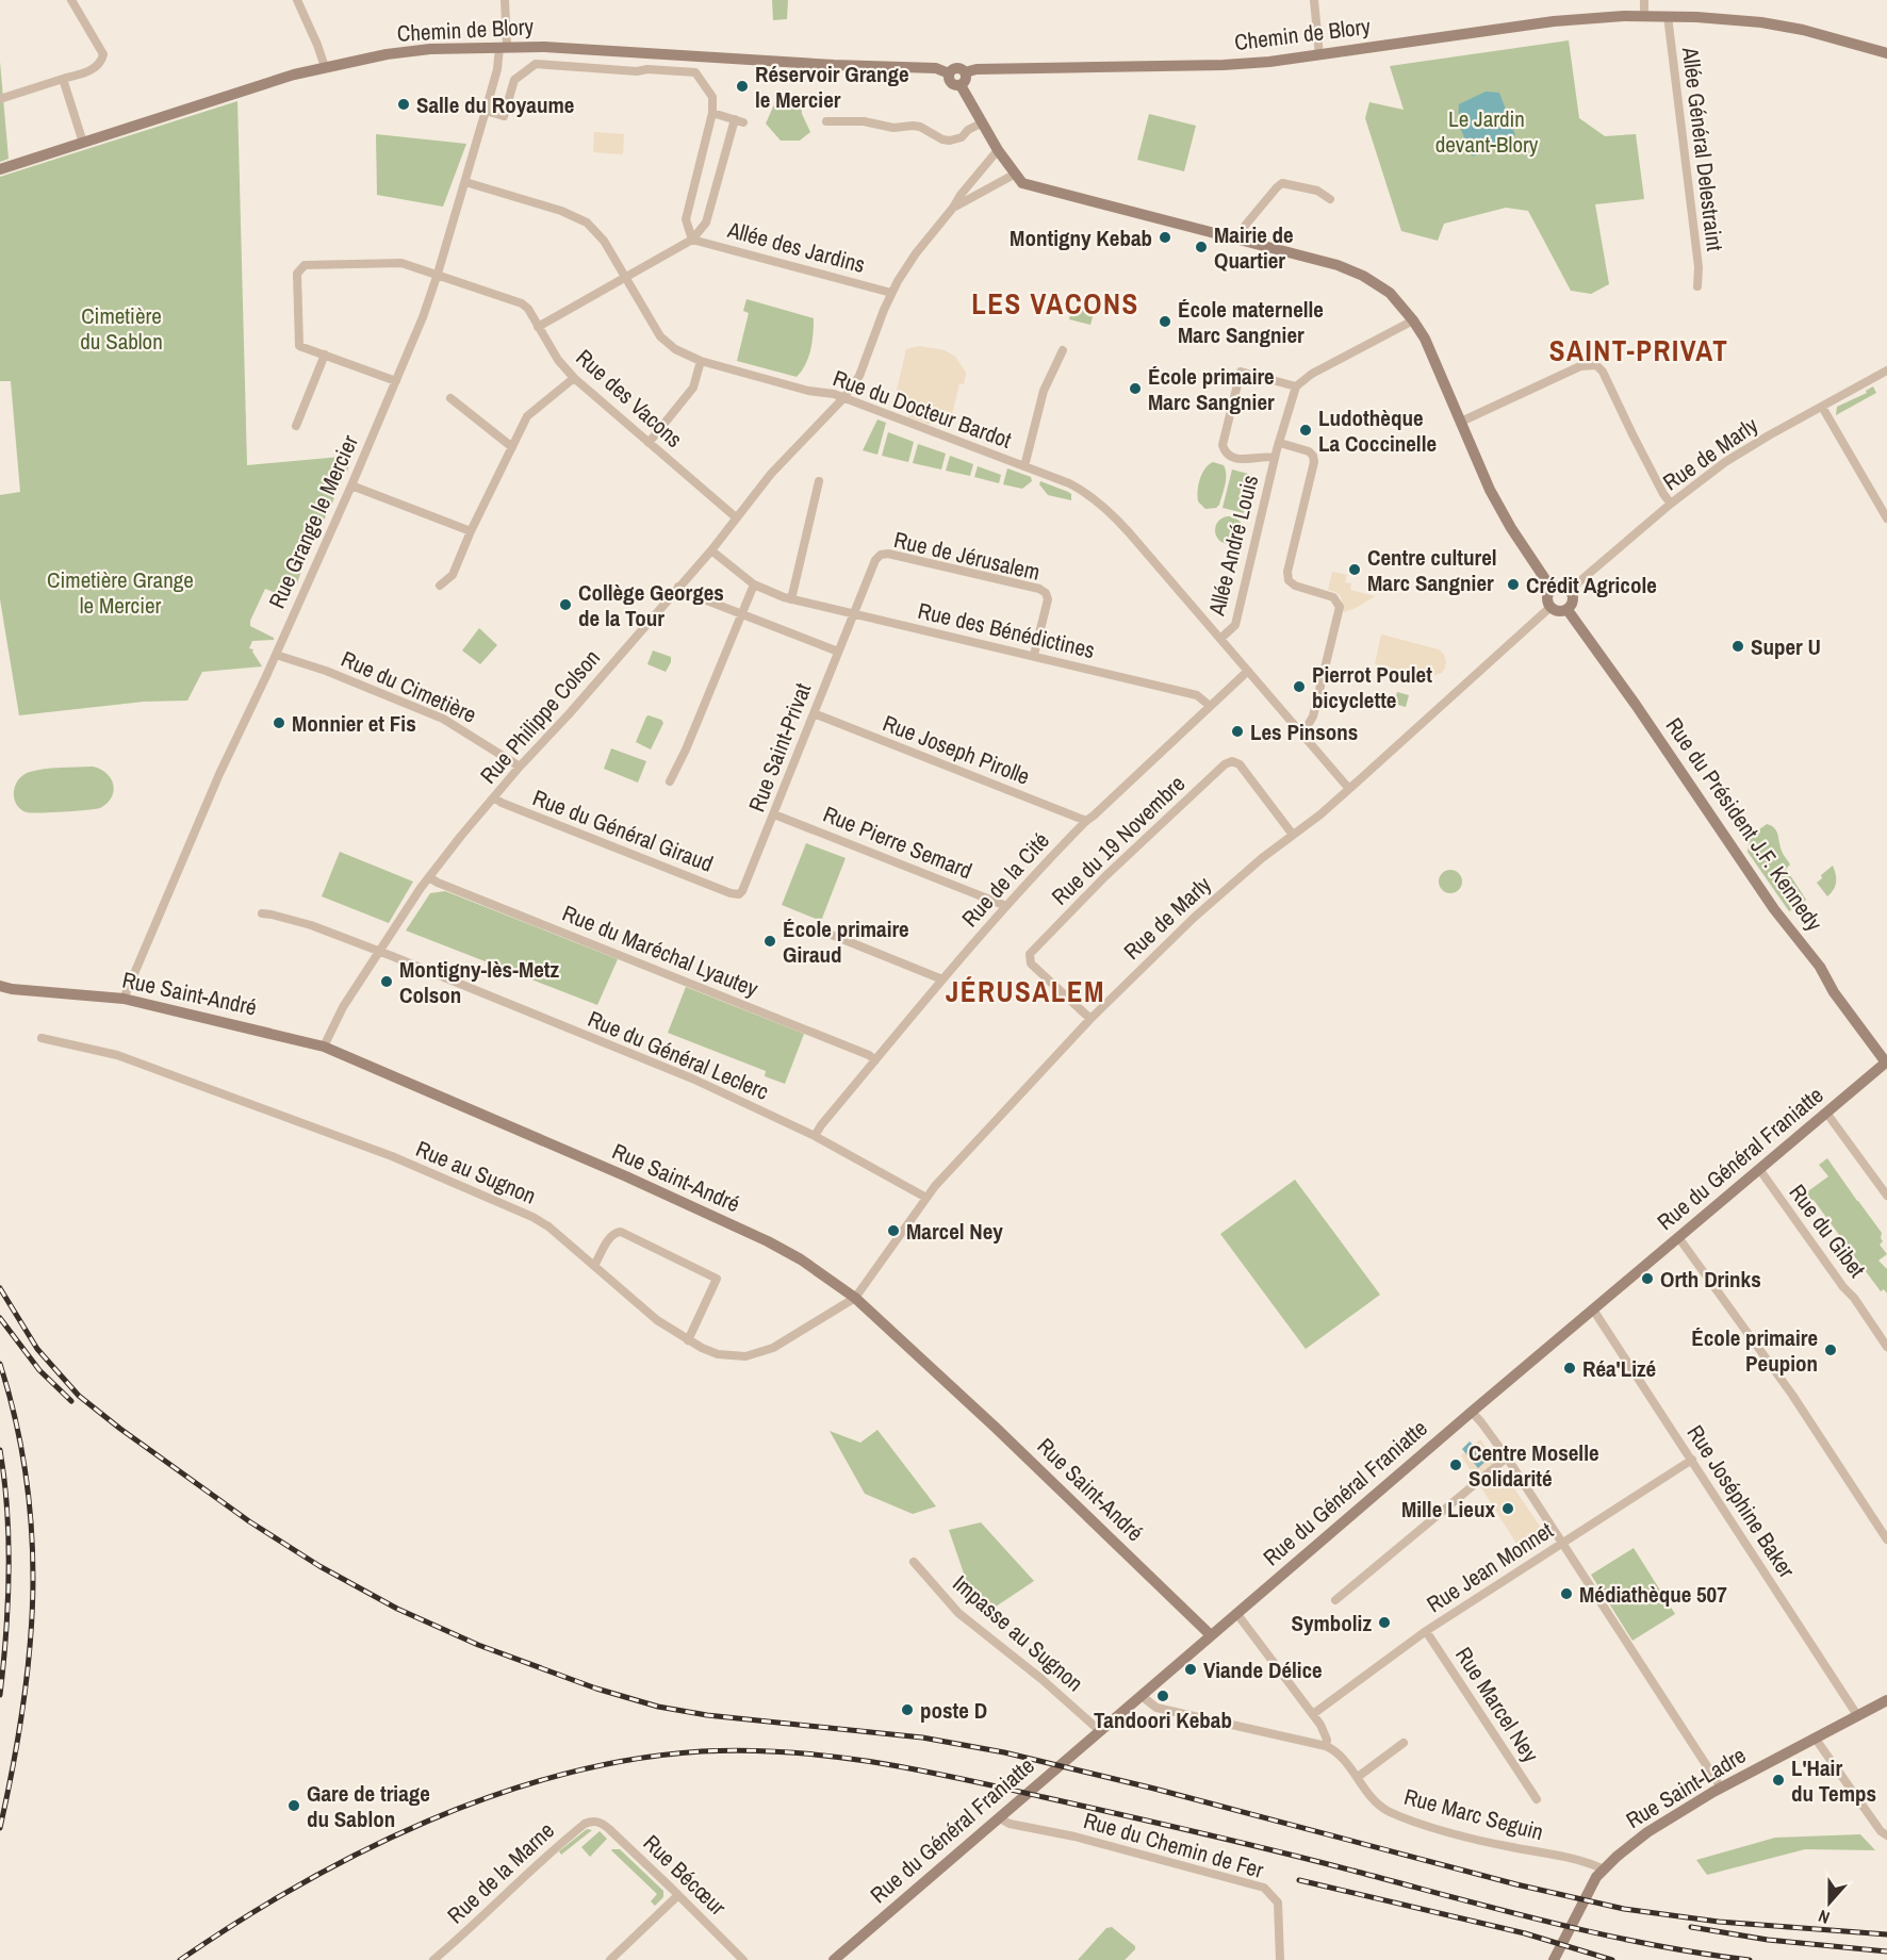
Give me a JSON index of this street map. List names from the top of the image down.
{
  "streets": {
    "street": [
      "Chemin de Blory",
      "Allée Général Delestraint",
      "Allée des Jardins",
      "Rue des Vacons",
      "Rue du Docteur Bardot",
      "Rue de Marly",
      "Rue Grange le Mercier",
      "Allée André Louis",
      "Rue de Jérusalem",
      "Rue des Bénédictines",
      "Rue du Cimetière",
      "Rue Philippe Colson",
      "Rue Saint-Privat",
      "Rue Joseph Pirolle",
      "Rue du Président J.F. Kennedy",
      "Rue du Général Giraud",
      "Rue du 19 Novembre",
      "Rue Pierre Semard",
      "Rue de la Cité",
      "Rue du Maréchal Lyautey",
      "Rue Saint-André",
      "Rue du Général Leclerc",
      "Rue du Général Franiatte",
      "Rue au Sugnon",
      "Rue du Gibet",
      "Rue Joséphine Baker",
      "Rue Jean Monnet",
      "Impasse au Sugnon",
      "Rue Marcel Ney",
      "Rue Saint-Ladre",
      "Rue Marc Seguin",
      "Rue du Chemin de Fer",
      "Rue de la Marne",
      "Rue Bécœur"
    ]
  },
  "crossings": [
    ["Chemin de Blory", "Allée Général Delestraint"],
    ["Chemin de Blory", "Rue Grange le Mercier"],
    ["Allée des Jardins", "Rue Philippe Colson"],
    ["Rue des Vacons", "Rue Grange le Mercier"],
    ["Rue des Vacons", "Rue Philippe Colson"],
    ["Rue du Docteur Bardot", "Rue de Marly"],
    ["Rue du Docteur Bardot", "Rue Grange le Mercier"],
    ["Rue du Docteur Bardot", "Allée André Louis"],
    ["Rue du Docteur Bardot", "Rue Philippe Colson"],
    ["Rue du Docteur Bardot", "Rue de la Cité"],
    ["Rue de Marly", "Rue du Président J.F. Kennedy"],
    ["Rue de Marly", "Rue du 19 Novembre"],
    ["Rue de Marly", "Rue Saint-André"],
    ["Rue de Marly", "Rue du Général Leclerc"],
    ["Rue de Marly", "Rue au Sugnon"],
    ["Rue Grange le Mercier", "Rue du Cimetière"],
    ["Rue Grange le Mercier", "Rue Saint-André"],
    ["Rue de Jérusalem", "Rue des Bénédictines"],
    ["Rue de Jérusalem", "Rue Saint-Privat"],
    ["Rue des Bénédictines", "Rue Philippe Colson"],
    ["Rue des Bénédictines", "Rue Saint-Privat"],
    ["Rue des Bénédictines", "Rue de la Cité"],
    ["Rue du Cimetière", "Rue Philippe Colson"],
    ["Rue Philippe Colson", "Rue du Général Giraud"],
    ["Rue Philippe Colson", "Rue du Maréchal Lyautey"],
    ["Rue Philippe Colson", "Rue Saint-André"],
    ["Rue Philippe Colson", "Rue du Général Leclerc"],
    ["Rue Saint-Privat", "Rue Joseph Pirolle"],
    ["Rue Saint-Privat", "Rue du Général Giraud"],
    ["Rue Saint-Privat", "Rue Pierre Semard"],
    ["Rue Joseph Pirolle", "Rue de la Cité"],
    ["Rue du Président J.F. Kennedy", "Rue du Général Franiatte"],
    ["Rue Pierre Semard", "Rue de la Cité"],
    ["Rue de la Cité", "Rue du Maréchal Lyautey"],
    ["Rue de la Cité", "Rue du Général Leclerc"],
    ["Rue Saint-André", "Rue du Général Franiatte"],
    ["Rue Saint-André", "Rue au Sugnon"],
    ["Rue du Général Franiatte", "Rue du Gibet"],
    ["Rue du Général Franiatte", "Rue Joséphine Baker"],
    ["Rue du Général Franiatte", "Impasse au Sugnon"],
    ["Rue du Général Franiatte", "Rue Marc Seguin"],
    ["Rue du Général Franiatte", "Rue du Chemin de Fer"],
    ["Rue Joséphine Baker", "Rue Jean Monnet"],
    ["Rue Joséphine Baker", "Rue Saint-Ladre"],
    ["Rue Jean Monnet", "Rue Marcel Ney"],
    ["Rue Saint-Ladre", "Rue Marc Seguin"],
    ["Rue de la Marne", "Rue Bécœur"]
  ],
  "districts": ["LES VACONS", "SAINT-PRIVAT", "JÉRUSALEM"],
  "parks": ["Le Jardin devant-Blory", "Cimetière du Sablon", "Cimetière Grange le Mercier"],
  "places": [
    "Réservoir Grange le Mercier",
    "Salle du Royaume",
    "Montigny Kebab",
    "Mairie de Quartier",
    "École maternelle Marc Sangnier",
    "École primaire Marc Sangnier",
    "Ludothèque La Coccinelle",
    "Centre culturel Marc Sangnier",
    "Crédit Agricole",
    "Collège Georges de la Tour",
    "Super U",
    "Pierrot Poulet bicyclette",
    "Monnier et Fis",
    "Les Pinsons",
    "École primaire Giraud",
    "Montigny-lès-Metz Colson",
    "Marcel Ney",
    "Orth Drinks",
    "École primaire Peupion",
    "Réa'Lizé",
    "Centre Moselle Solidarité",
    "Mille Lieux",
    "Médiathèque 507",
    "Symboliz",
    "Viande Délice",
    "Tandoori Kebab",
    "poste D",
    "L'Hair du Temps",
    "Gare de triage du Sablon"
  ],
  "north": "bottom"
}
